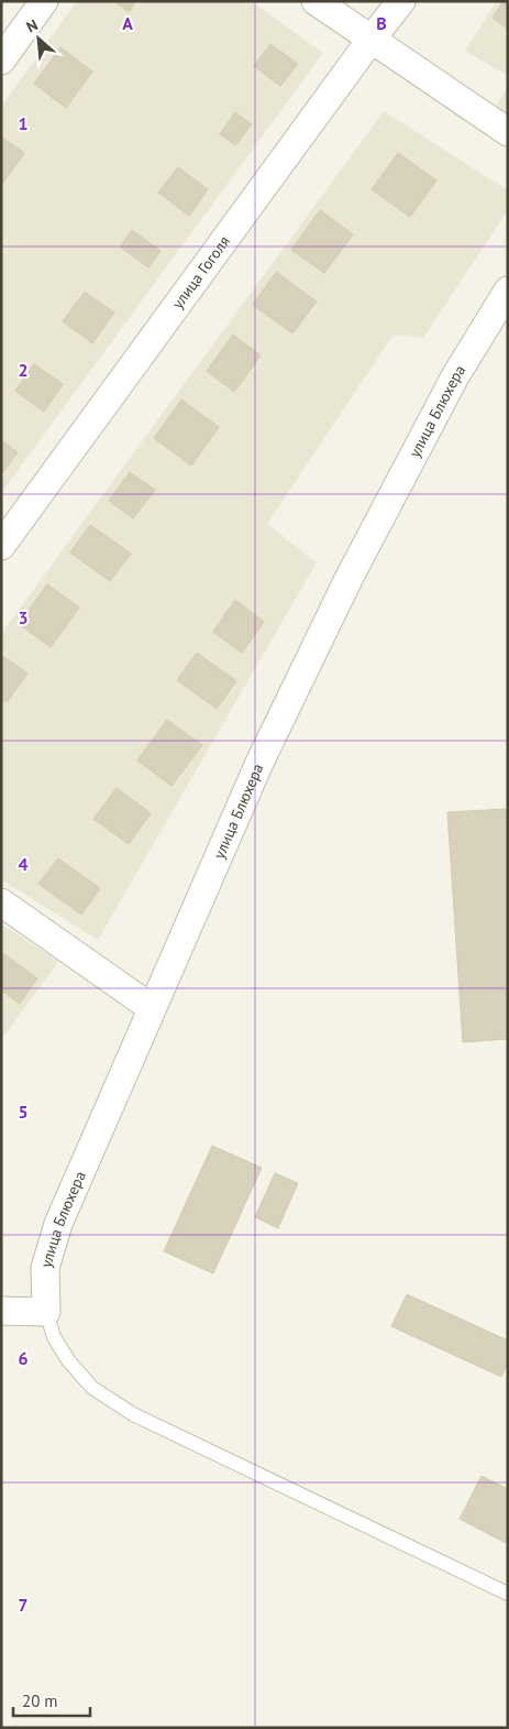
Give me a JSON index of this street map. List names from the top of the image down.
{
  "streets": {
    "street": ["улица Гоголя", "улица Блюхера"]
  },
  "scale_bar": "20 m",
  "north": "top left",
  "grid": {
    "columns": ["A", "B"],
    "rows": [
      "1",
      "2",
      "3",
      "4",
      "5",
      "6",
      "7"
    ]
  }
}
